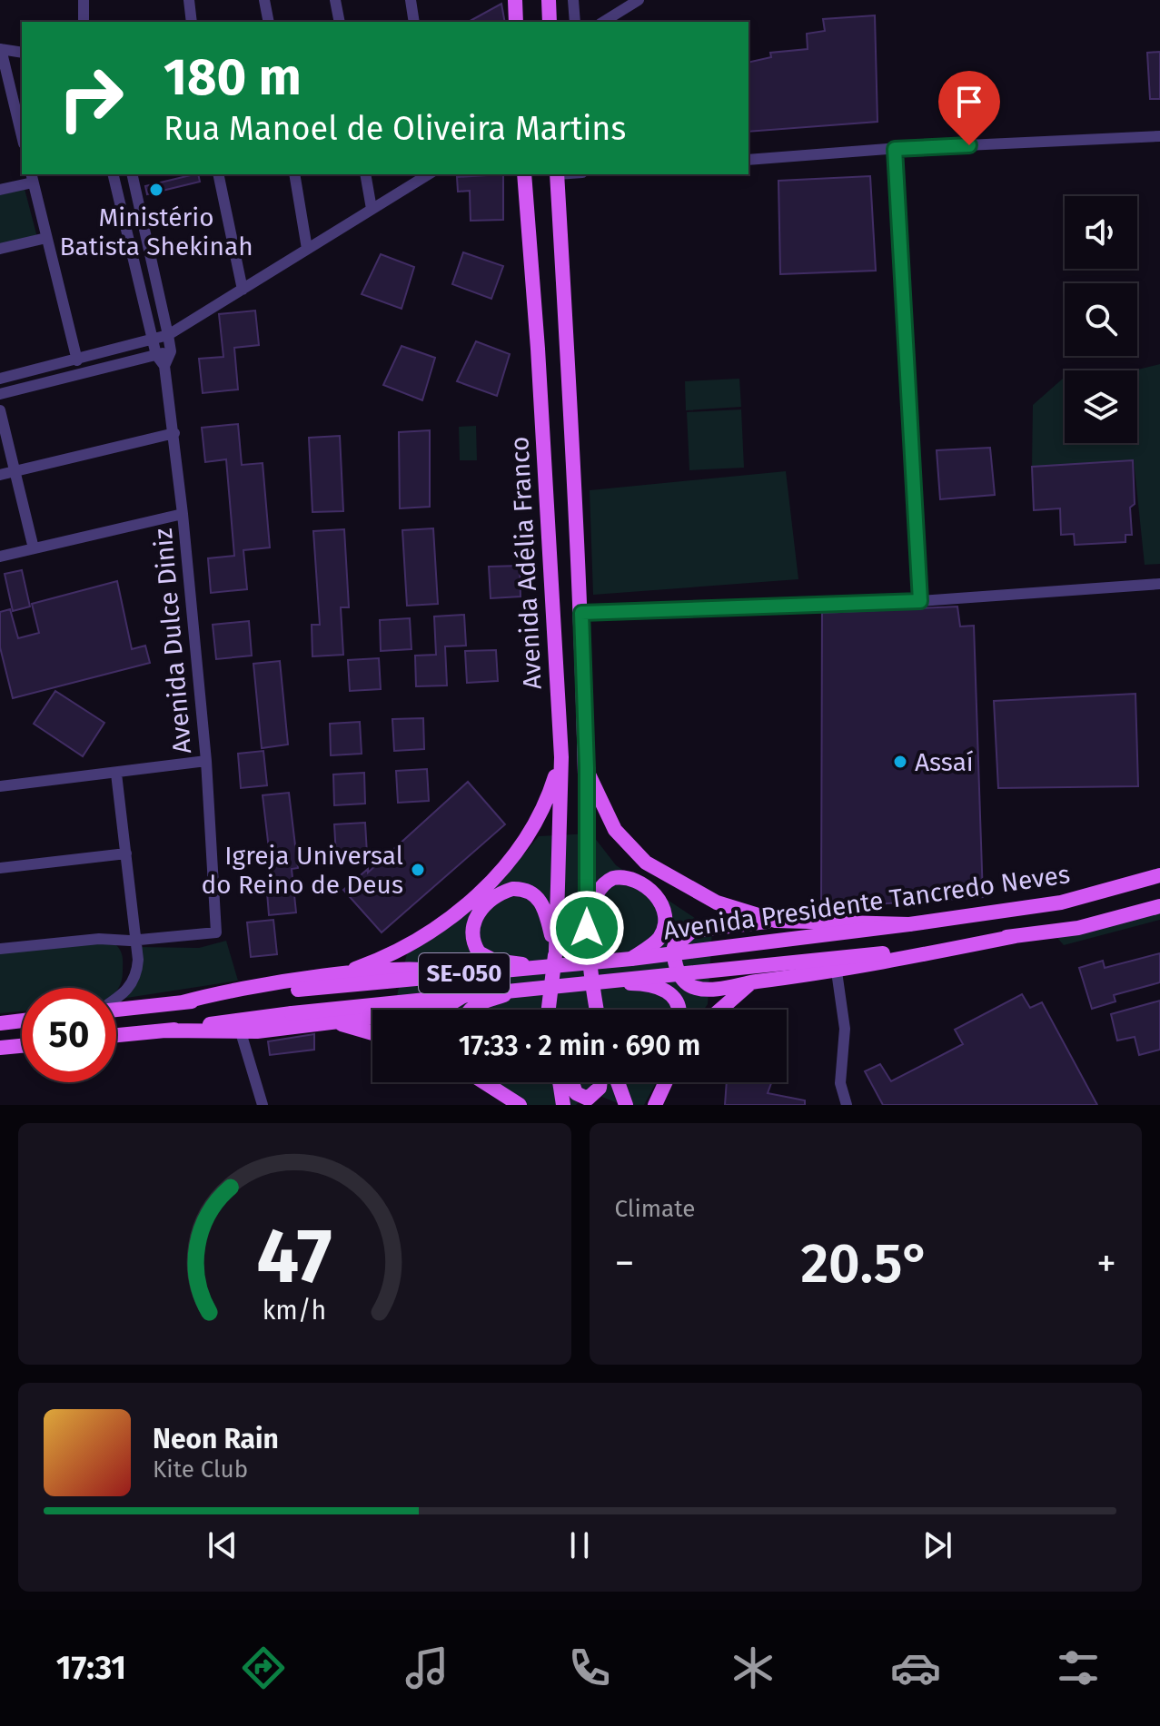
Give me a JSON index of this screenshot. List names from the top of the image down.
{
  "streets": {
    "main road": ["Avenida Adélia Franco", "Avenida Presidente Tancredo Neves", "SE-050"],
    "street": ["Avenida Dulce Diniz"]
  },
  "places": ["Ministério Batista Shekinah", "Assaí", "Igreja Universal do Reino de Deus"],
  "page": {
    "turn": ["180 m", "Rua Manoel de Oliveira Martins"],
    "limit": "50",
    "trip": "17:33 · 2 min · 690 m",
    "tile": "Climate",
    "heat": ["−", "20.5°", "+"],
    "song": ["Neon Rain", "Kite Club"],
    "tabs": "17:31",
    "gauge": ["47", "km/h"]
  }
}
